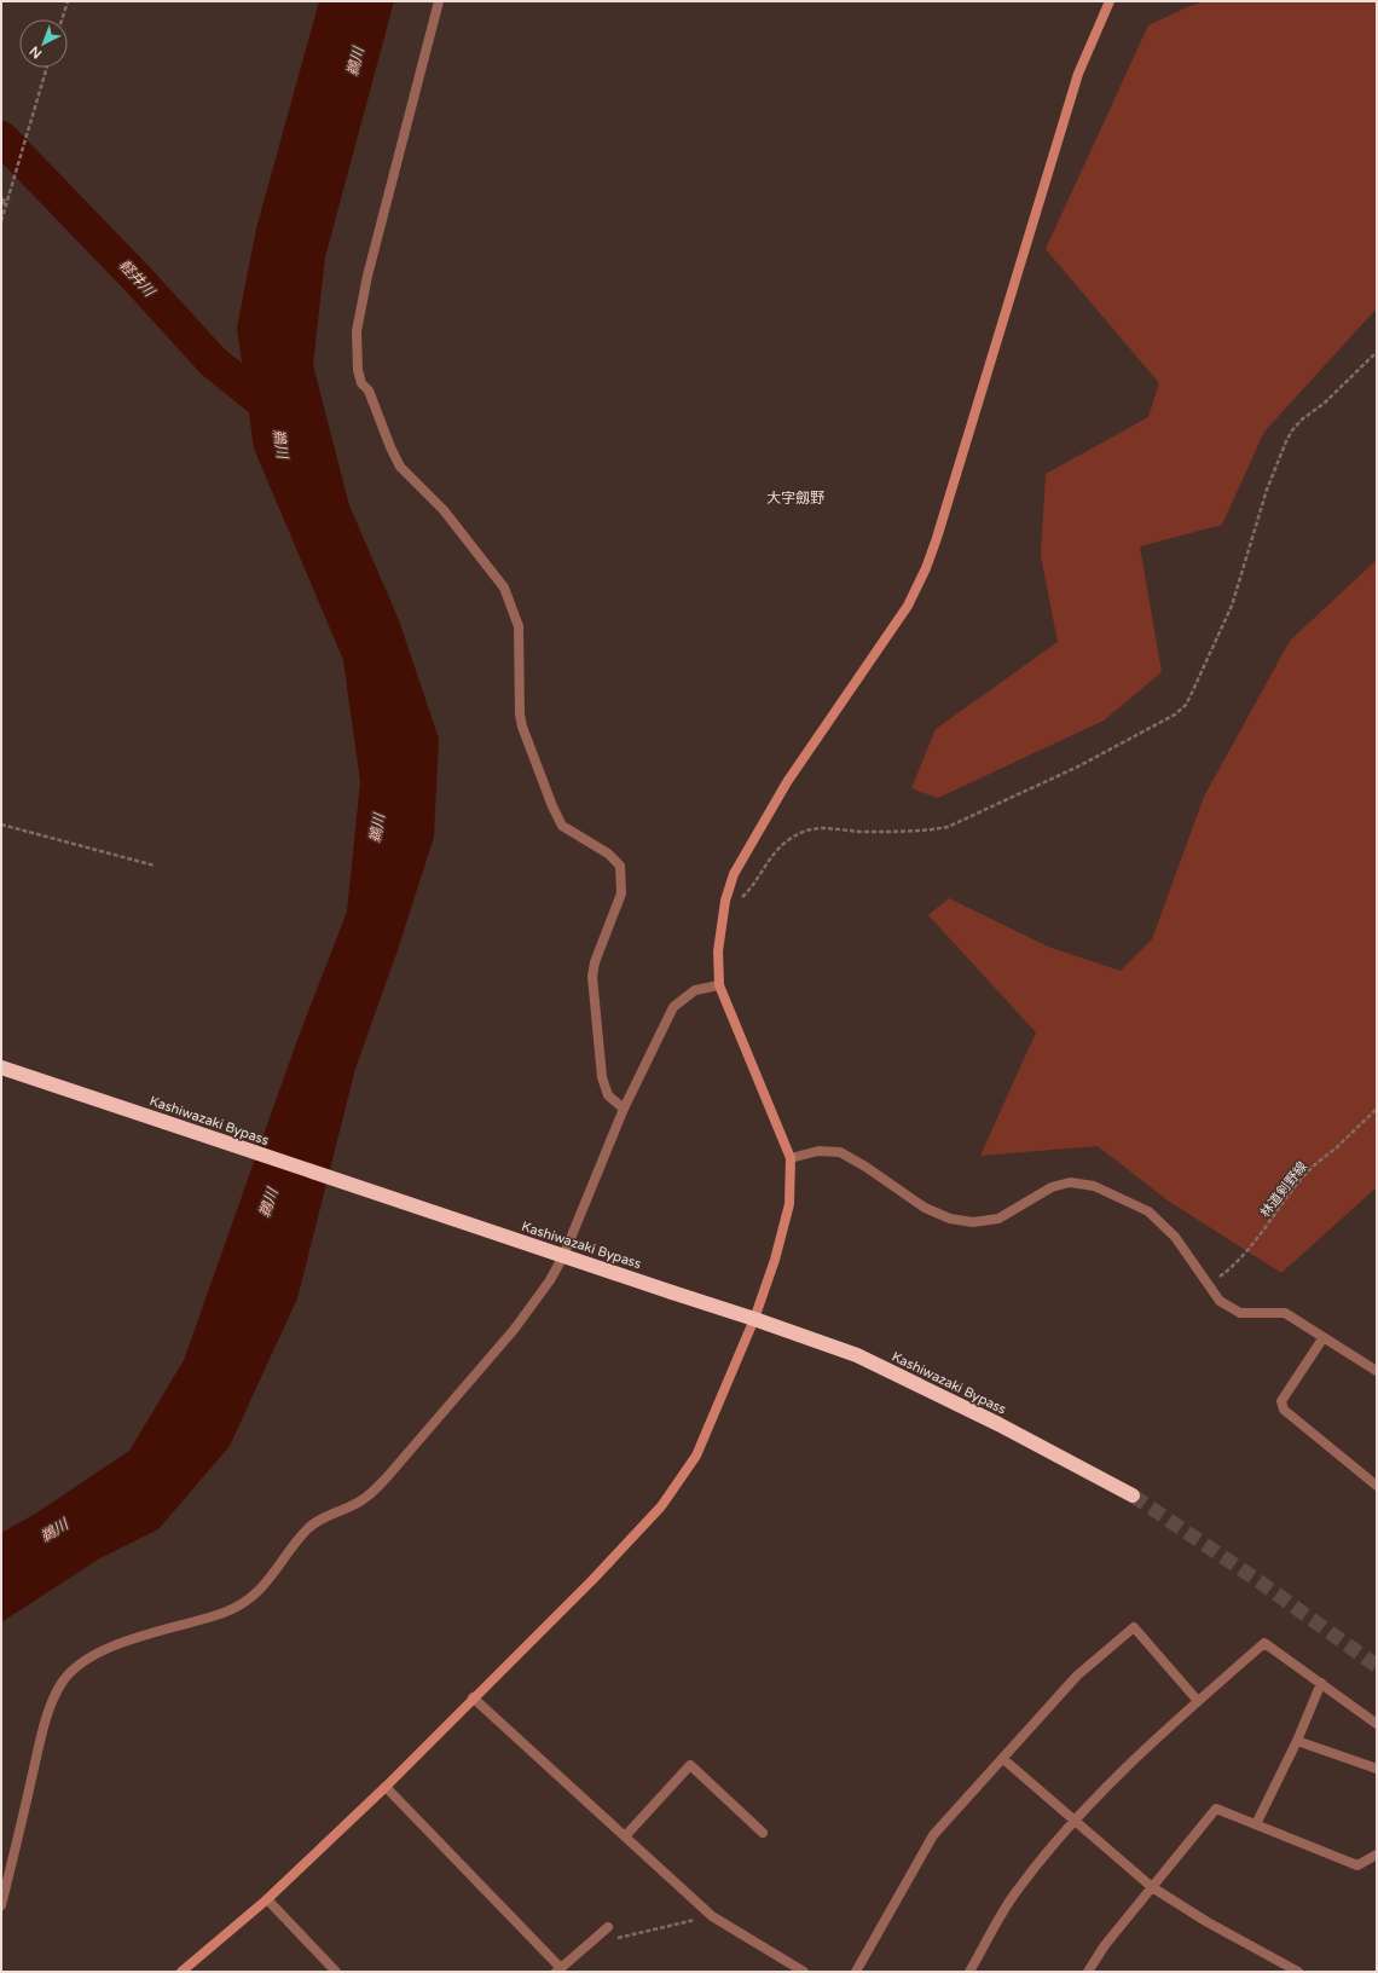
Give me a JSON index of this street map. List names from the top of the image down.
{
  "streets": {
    "highway": ["Kashiwazaki Bypass"],
    "path": ["林道剣野線"]
  },
  "districts": ["大字劔野"],
  "water": ["鵜川", "軽井川"],
  "north": "bottom left"
}
